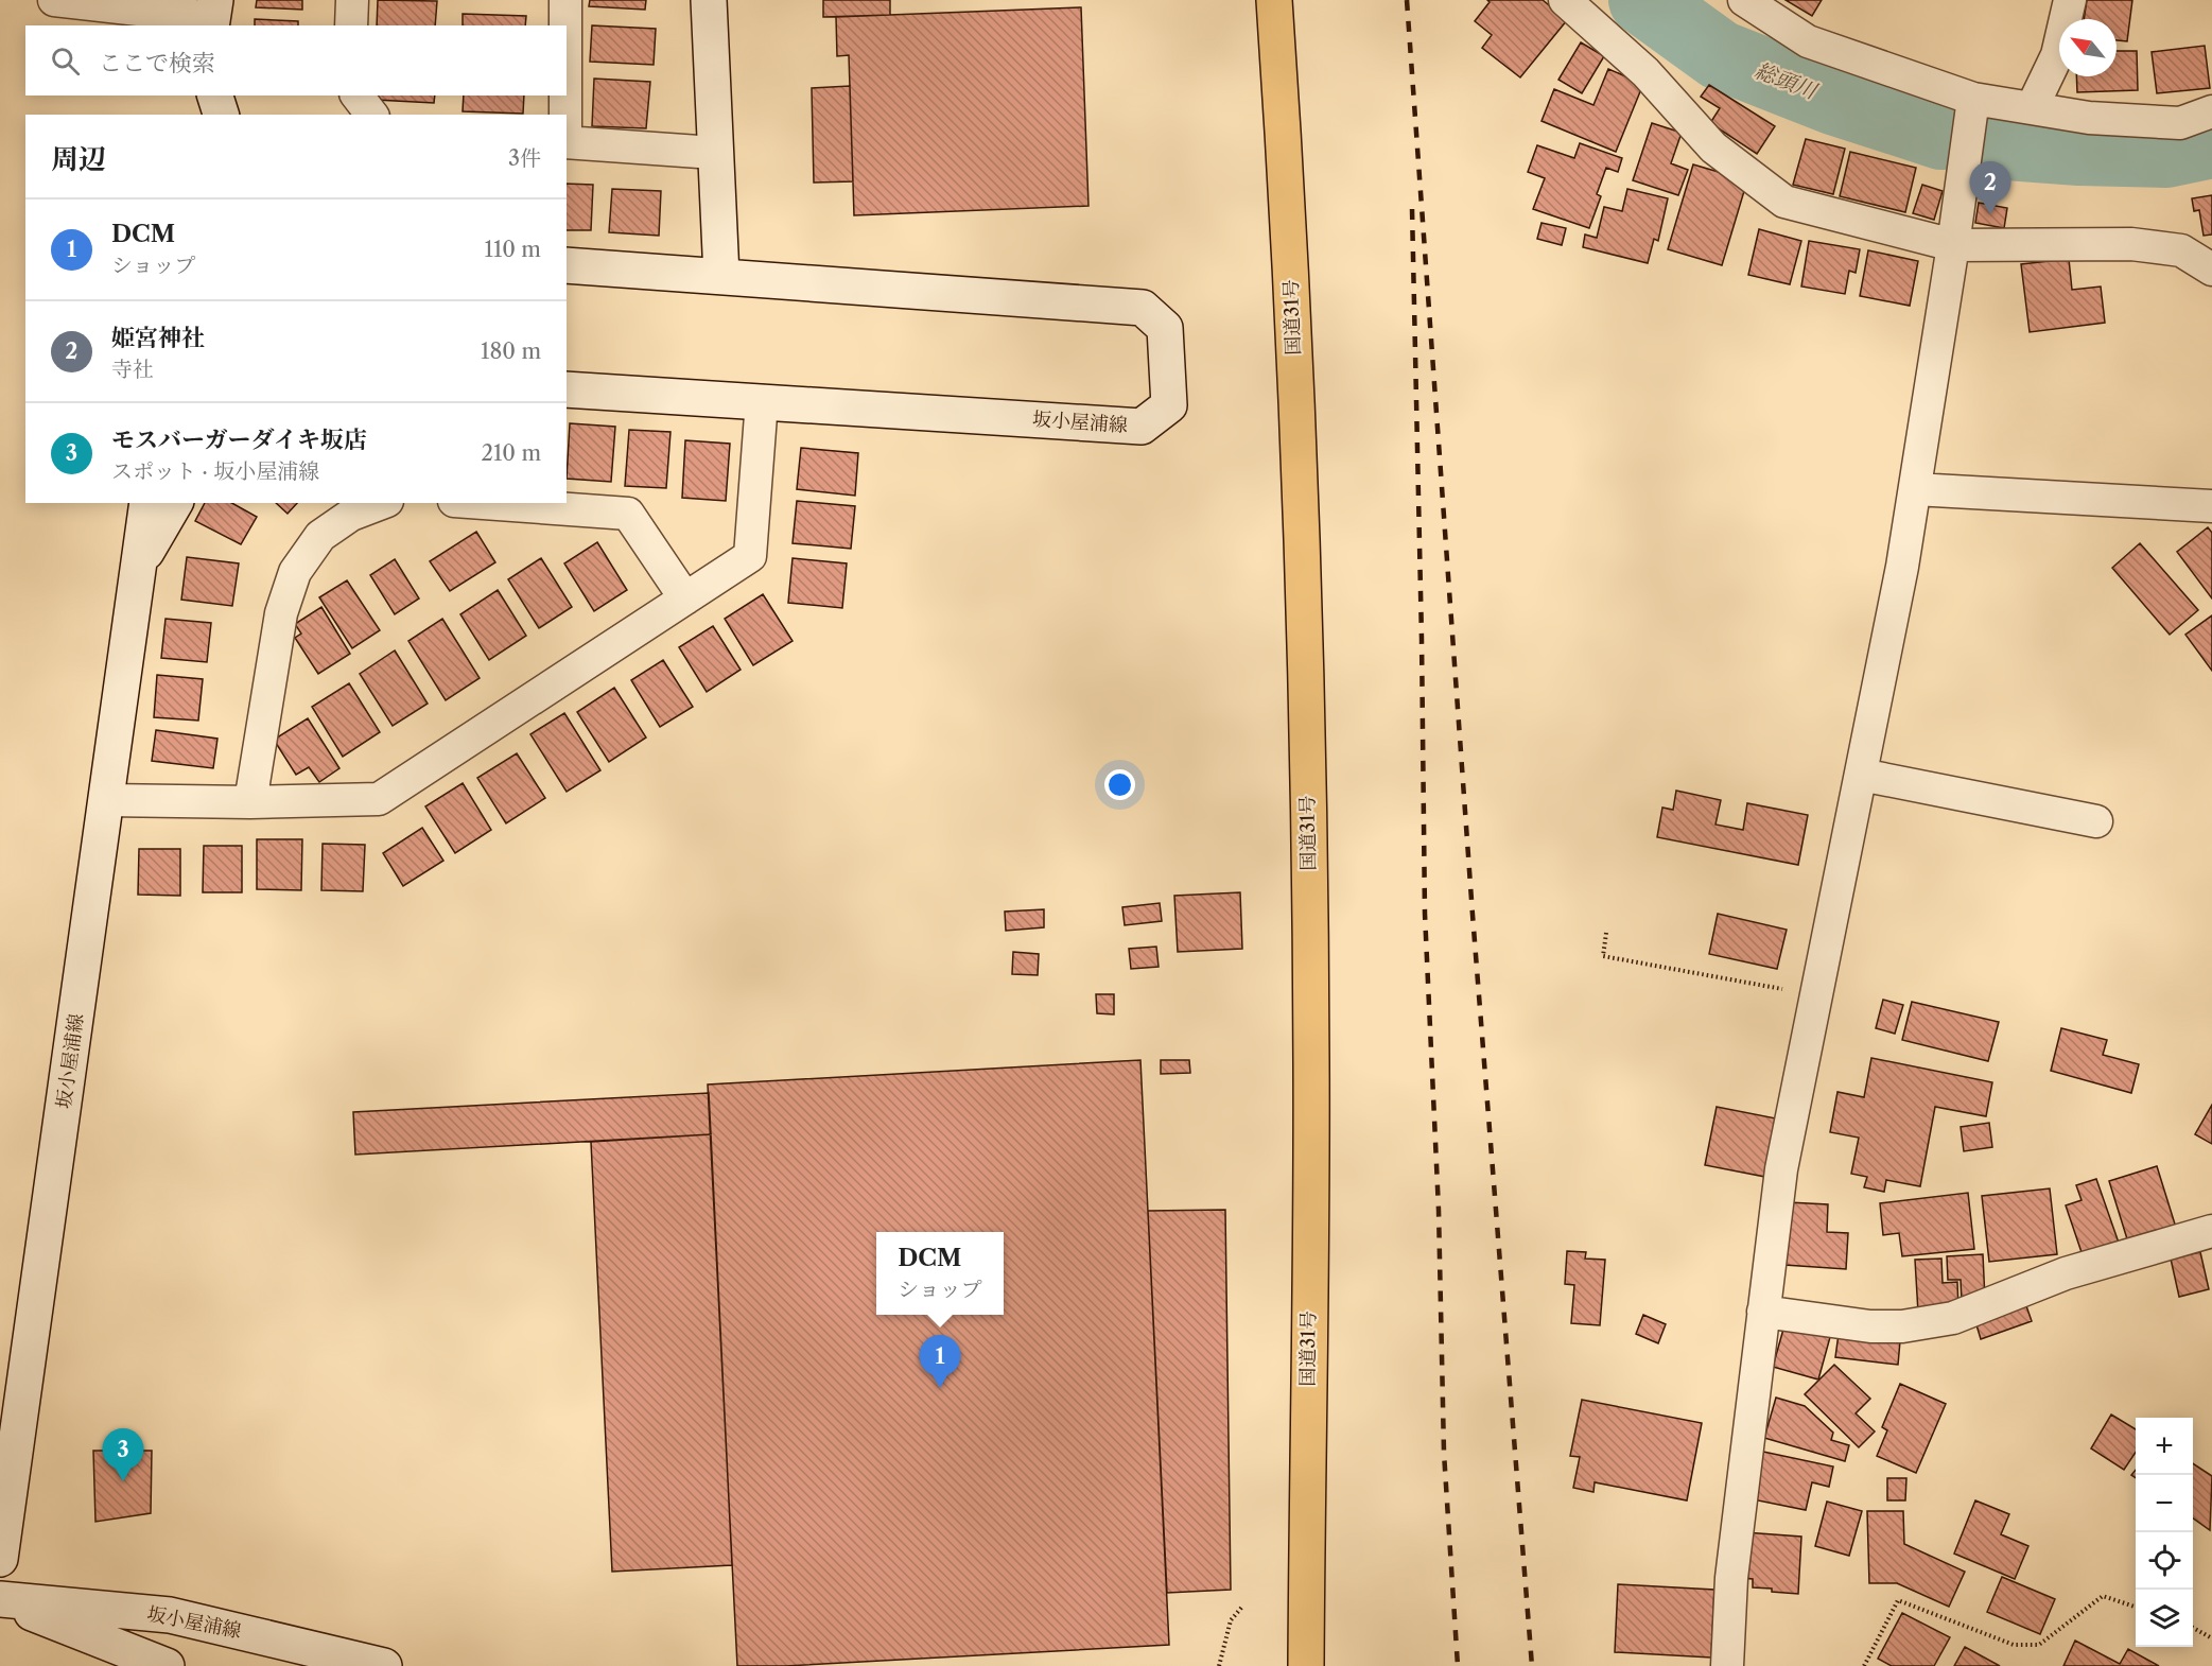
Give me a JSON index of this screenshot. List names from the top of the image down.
{
  "streets": {
    "highway": ["国道31号"],
    "main road": ["坂小屋浦線"]
  },
  "water": ["総頭川"],
  "north": "top left",
  "page": {
    "search": "ここで検索",
    "heading": ["周辺", "3件"],
    "pins": ["2", "1", "3"],
    "list": [
      {
        "mark": "1",
        "name": "DCM",
        "note": "ショップ",
        "value": "110 m"
      },
      {
        "mark": "2",
        "name": "姫宮神社",
        "note": "寺社",
        "value": "180 m"
      },
      {
        "mark": "3",
        "name": "モスバーガーダイキ坂店",
        "note": "スポット · 坂小屋浦線",
        "value": "210 m"
      }
    ],
    "popup": ["DCM", "ショップ"],
    "map_buttons": ["+", "−"]
  }
}
